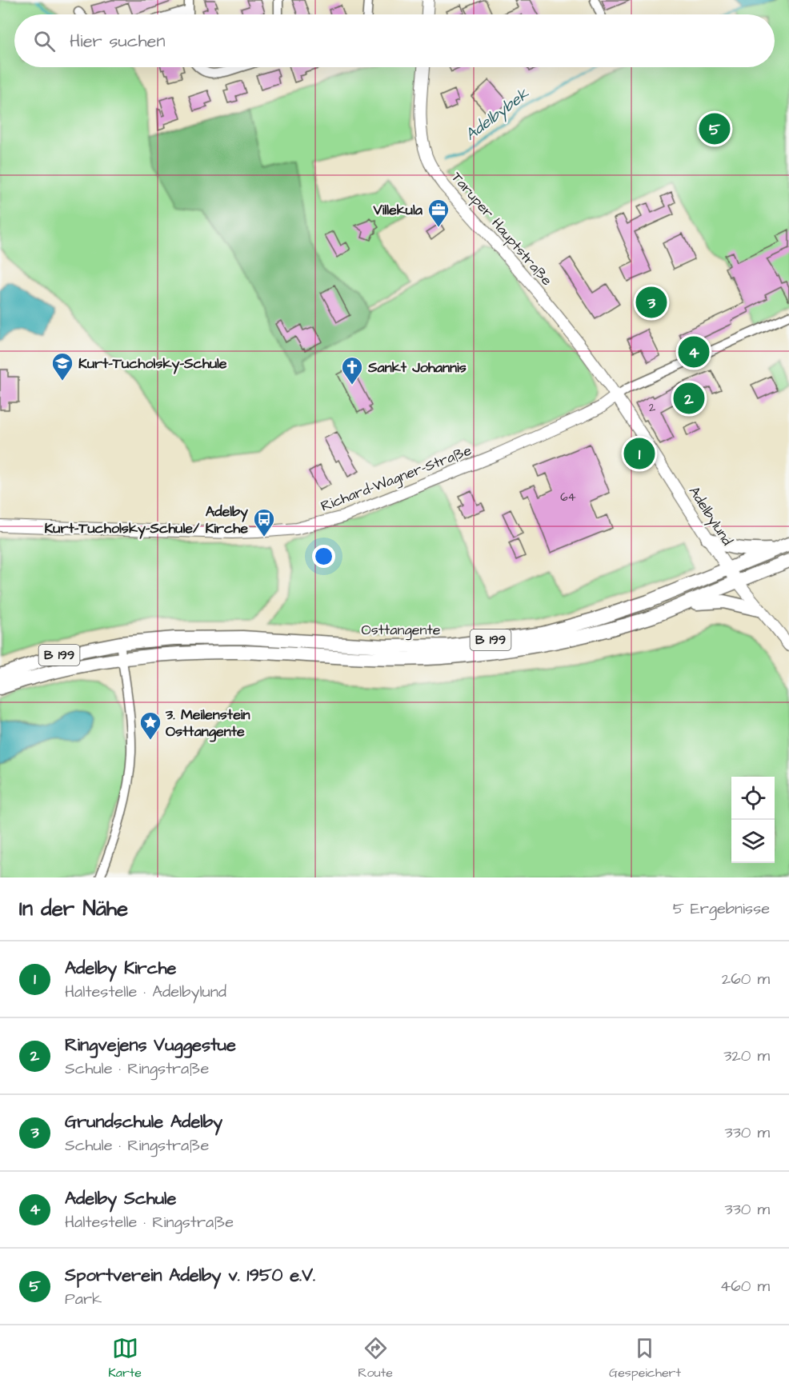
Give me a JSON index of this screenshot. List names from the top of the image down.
{
  "streets": {
    "main road": ["Osttangente", "B 199"],
    "street": ["Taruper Hauptstraße", "Richard-Wagner-Straße", "Adelbylund"]
  },
  "crossings": [
    ["Taruper Hauptstraße", "Richard-Wagner-Straße"],
    ["Taruper Hauptstraße", "Adelbylund"],
    ["Richard-Wagner-Straße", "Adelbylund"],
    ["Adelbylund", "Osttangente"]
  ],
  "water": ["Adelbybek"],
  "places": {
    "office": ["Villekula"],
    "school or university": ["Kurt-Tucholsky-Schule"],
    "church": ["Sankt Johannis"],
    "bus stop": ["Adelby Kurt-Tucholsky-Schule/ Kirche"],
    "place": ["3. Meilenstein Osttangente"]
  },
  "house_numbers": ["2", "64"],
  "page": {
    "search": "Hier suchen",
    "pins": [
      "5",
      "3",
      "4",
      "2",
      "1"
    ],
    "heading": ["In der Nähe", "5 Ergebnisse"],
    "list": [
      {
        "mark": "1",
        "name": "Adelby Kirche",
        "note": "Haltestelle · Adelbylund",
        "value": "260 m"
      },
      {
        "mark": "2",
        "name": "Ringvejens Vuggestue",
        "note": "Schule · Ringstraße",
        "value": "320 m"
      },
      {
        "mark": "3",
        "name": "Grundschule Adelby",
        "note": "Schule · Ringstraße",
        "value": "330 m"
      },
      {
        "mark": "4",
        "name": "Adelby Schule",
        "note": "Haltestelle · Ringstraße",
        "value": "330 m"
      },
      {
        "mark": "5",
        "name": "Sportverein Adelby v. 1950 e.V.",
        "note": "Park",
        "value": "460 m"
      }
    ],
    "nav": ["Karte", "Route", "Gespeichert"]
  }
}
